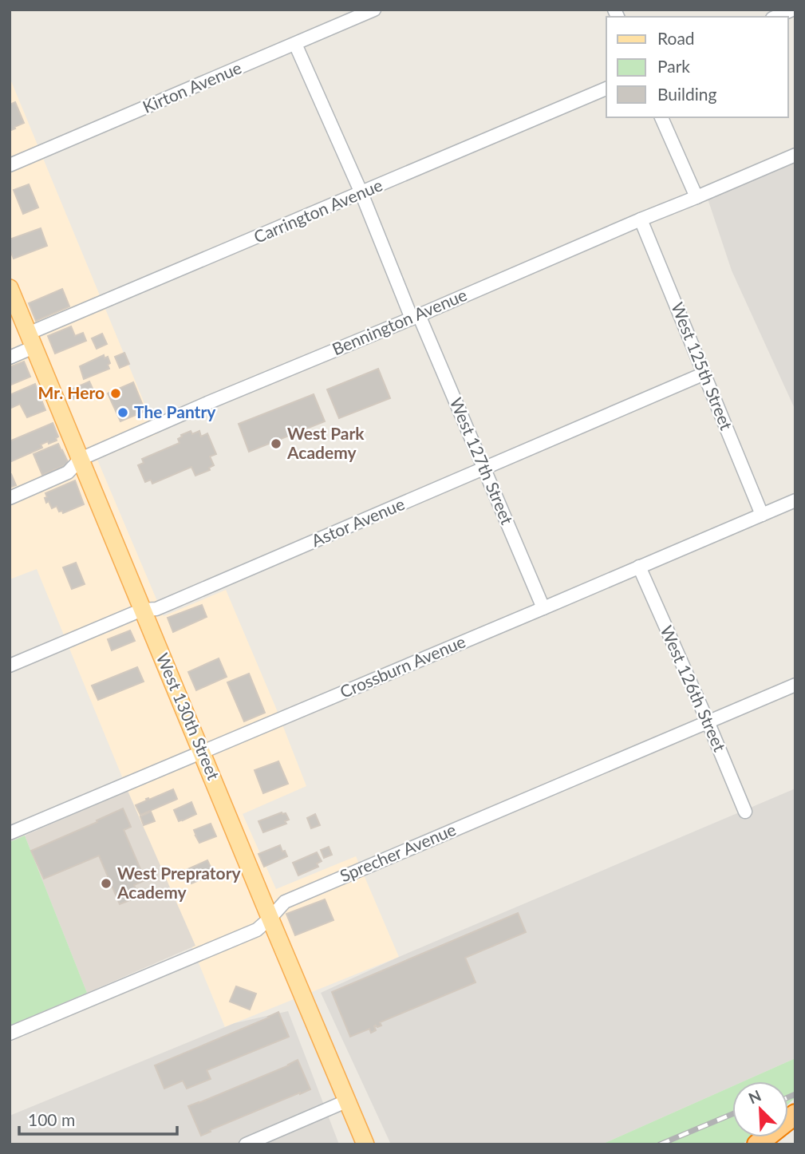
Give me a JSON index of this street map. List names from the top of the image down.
{
  "streets": {
    "main road": ["West 130th Street"],
    "street": [
      "Kirton Avenue",
      "Carrington Avenue",
      "Bennington Avenue",
      "West 125th Street",
      "West 127th Street",
      "Astor Avenue",
      "Crossburn Avenue",
      "West 126th Street",
      "Sprecher Avenue"
    ]
  },
  "crossings": [
    ["Kirton Avenue", "West 127th Street"],
    ["Carrington Avenue", "West 127th Street"],
    ["Carrington Avenue", "West 130th Street"],
    ["Bennington Avenue", "West 125th Street"],
    ["Bennington Avenue", "West 127th Street"],
    ["Bennington Avenue", "West 130th Street"],
    ["West 125th Street", "Astor Avenue"],
    ["West 125th Street", "Crossburn Avenue"],
    ["West 127th Street", "Astor Avenue"],
    ["West 127th Street", "Crossburn Avenue"],
    ["Astor Avenue", "West 130th Street"],
    ["Crossburn Avenue", "West 126th Street"],
    ["Crossburn Avenue", "West 130th Street"],
    ["West 126th Street", "Sprecher Avenue"],
    ["West 130th Street", "Sprecher Avenue"]
  ],
  "places": [
    "Mr. Hero",
    "The Pantry",
    "West Park Academy",
    "West Prepratory Academy"
  ],
  "legend": ["Road", "Park", "Building"],
  "scale_bar": "100 m",
  "north": "top left"
}
